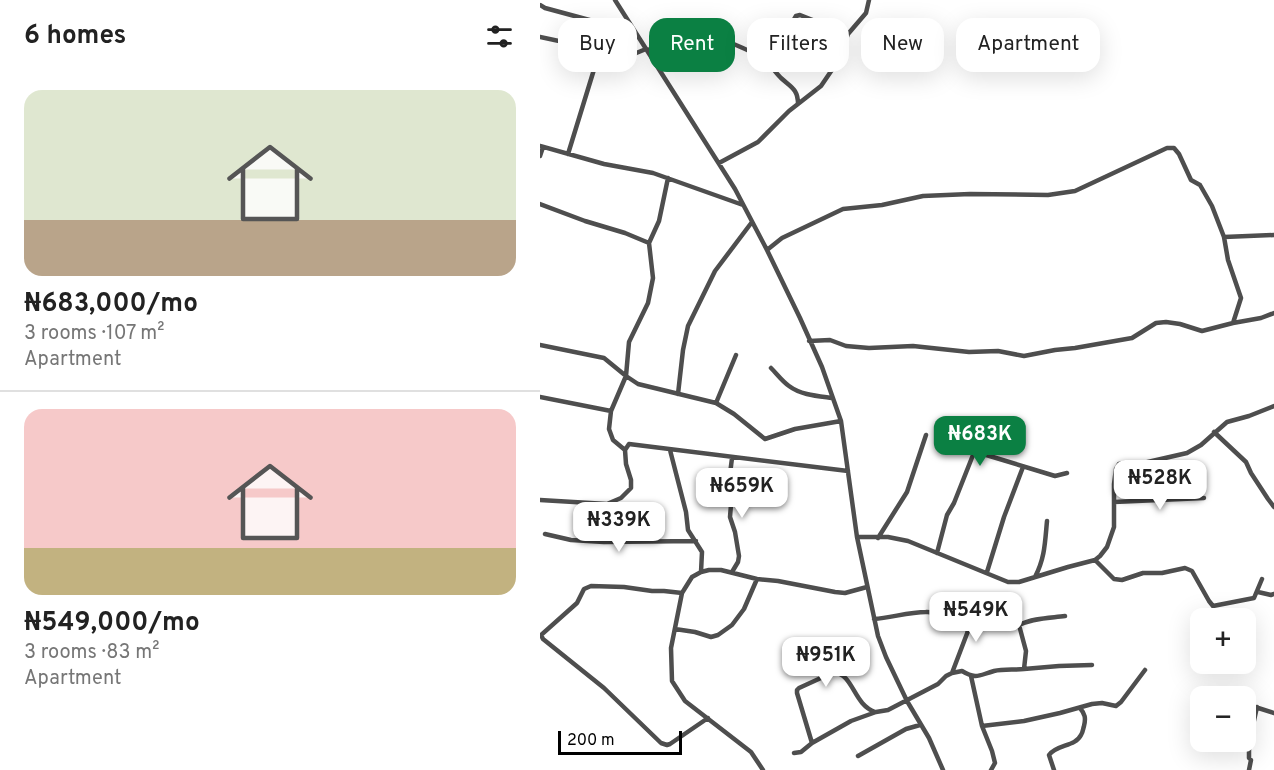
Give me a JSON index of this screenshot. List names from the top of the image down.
{
  "scale_bar": "200 m",
  "page": {
    "heading": "6 homes",
    "chip": [
      "Buy",
      "Rent",
      "Filters",
      "New",
      "Apartment"
    ],
    "list": [
      {
        "name": "₦683,000/mo",
        "note": "3 rooms · 107 m² · Apartment"
      },
      {
        "name": "₦549,000/mo",
        "note": "3 rooms · 83 m² · Apartment"
      }
    ],
    "price": [
      "₦683K",
      "₦528K",
      "₦659K",
      "₦339K",
      "₦549K",
      "₦951K"
    ],
    "map_buttons": ["+", "−"],
    "scale": "200 m"
  }
}
